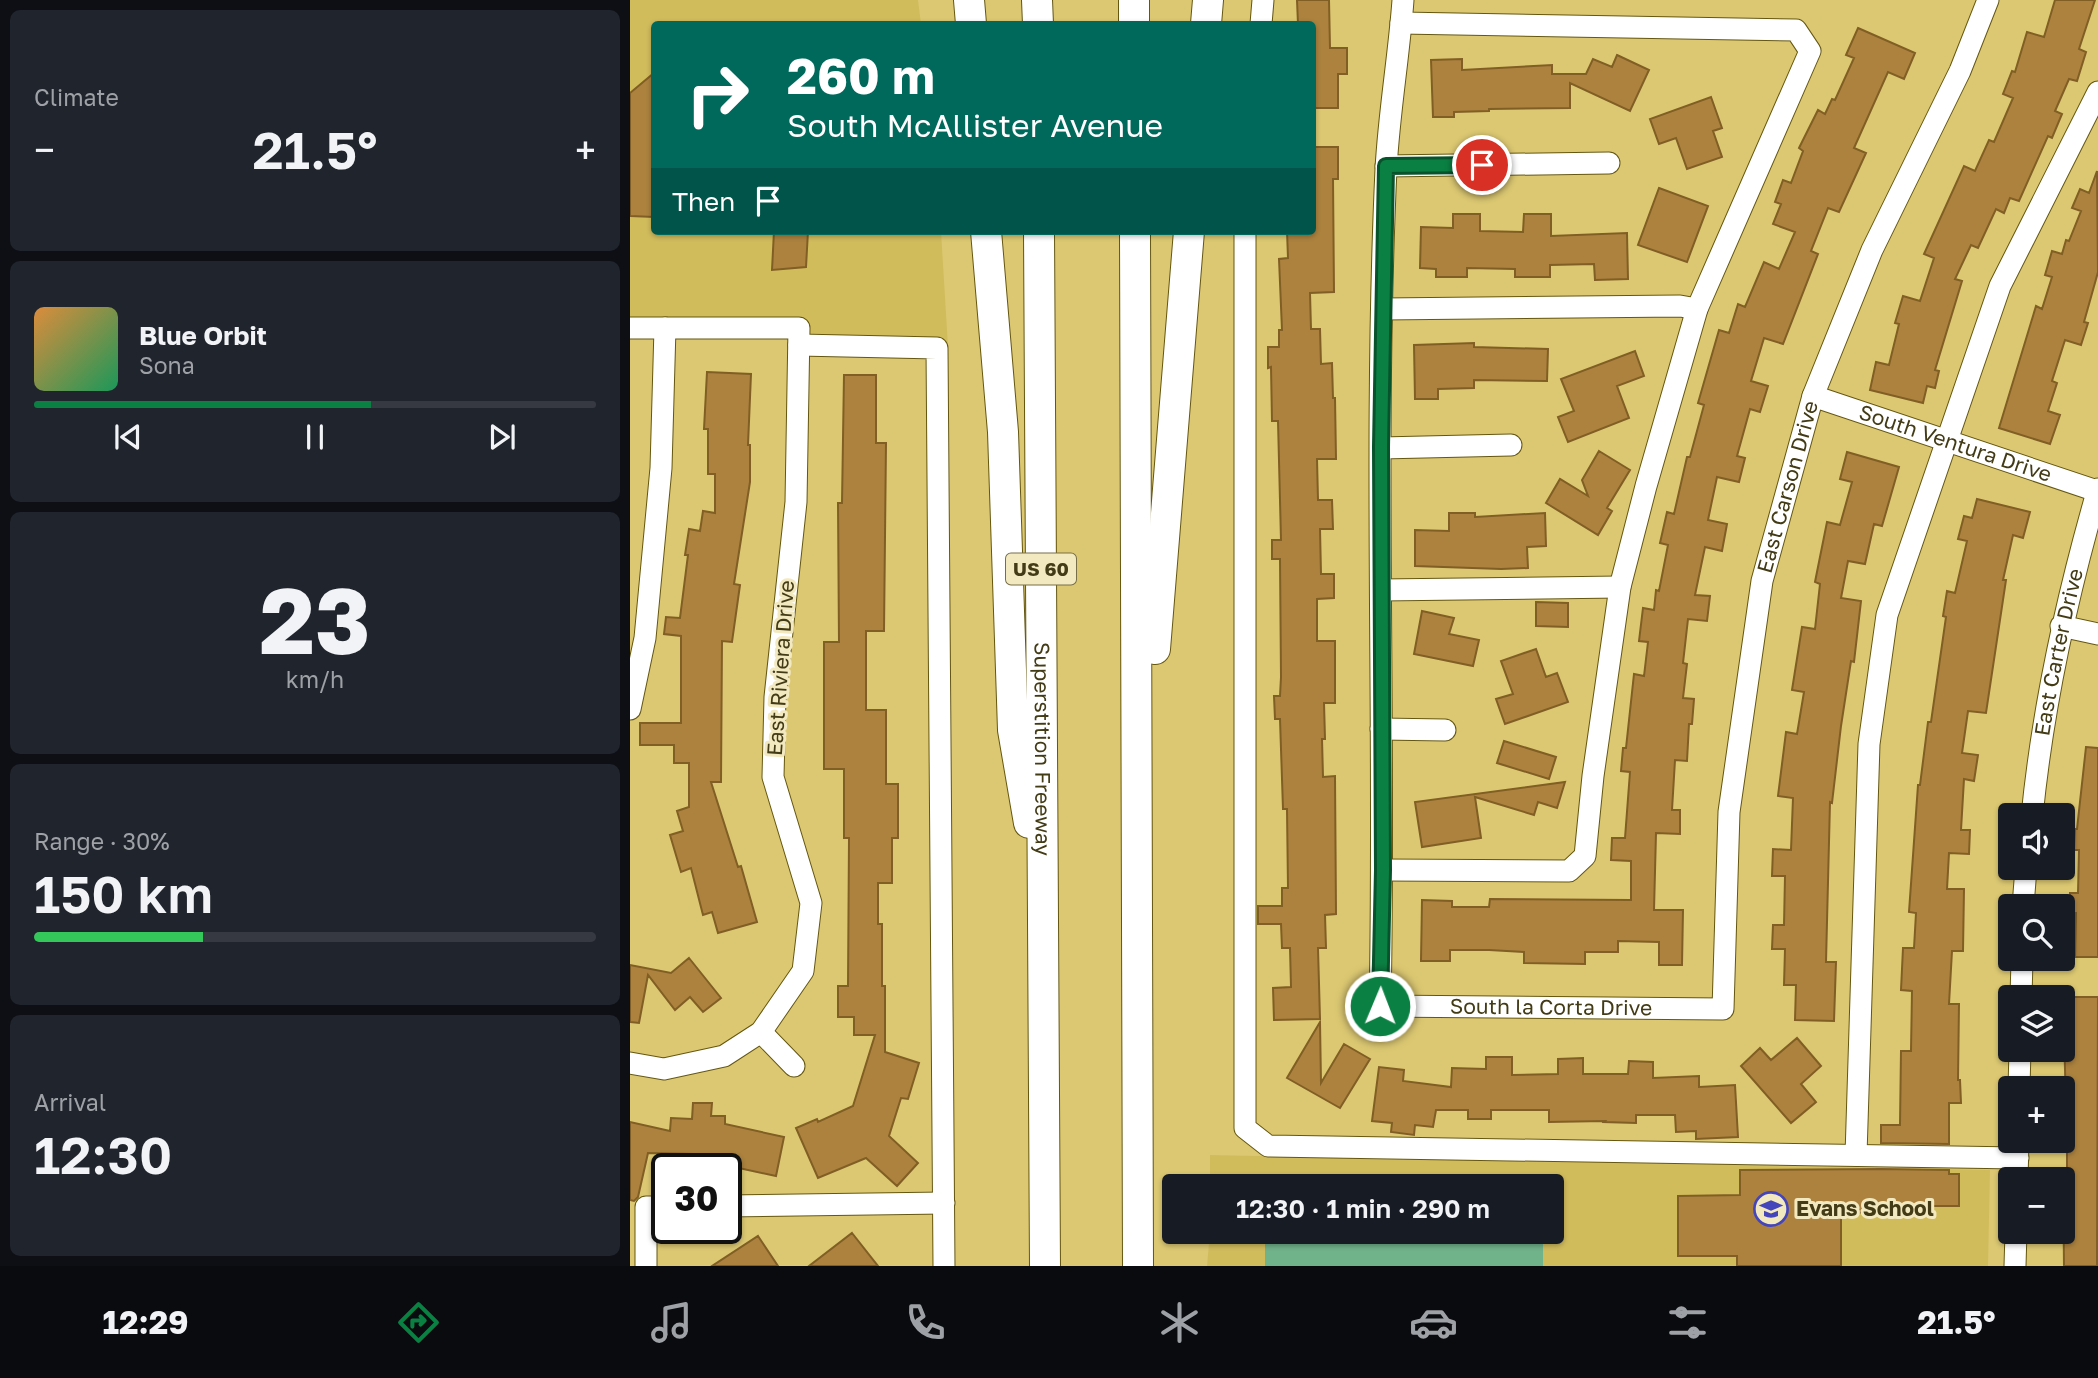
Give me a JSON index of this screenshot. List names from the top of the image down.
{
  "streets": {
    "highway": ["US 60", "Superstition Freeway"],
    "street": [
      "South Ventura Drive",
      "East Carson Drive",
      "East Carter Drive",
      "East Riviera Drive",
      "South la Corta Drive"
    ]
  },
  "crossings": [
    ["South Ventura Drive", "East Carson Drive"],
    ["South Ventura Drive", "East Carter Drive"],
    ["East Carson Drive", "South la Corta Drive"]
  ],
  "places": {
    "school or university": ["Evans School"]
  },
  "page": {
    "tile": [
      "Climate",
      ["23", "km/h"],
      ["Range · 30%", "150 km"],
      ["Arrival", "12:30"]
    ],
    "turn": ["260 m", "South McAllister Avenue"],
    "heat": ["−", "21.5°", "+"],
    "then": "Then",
    "song": ["Blue Orbit", "Sona"],
    "map_buttons": ["+", "−"],
    "limit": "30",
    "trip": "12:30 · 1 min · 290 m",
    "tabs": ["12:29", "21.5°"]
  }
}
